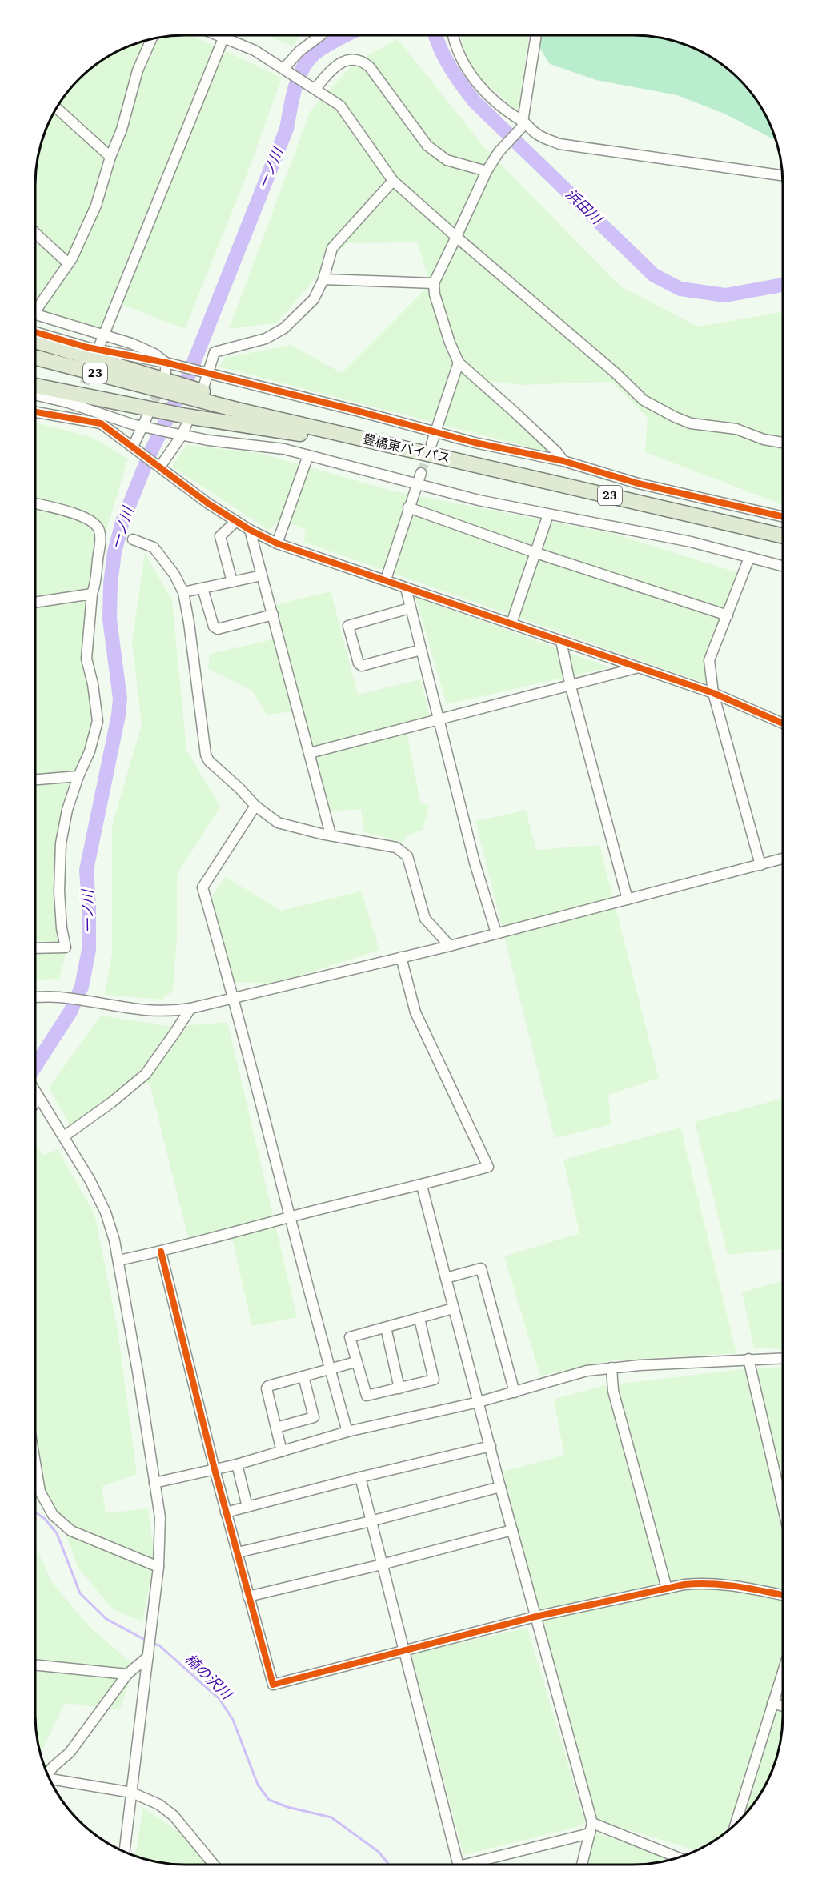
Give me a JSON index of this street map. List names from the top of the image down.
{
  "streets": {
    "highway": ["23", "豊橋東バイパス"]
  },
  "crossings": [
    ["23", "豊橋東バイパス"]
  ],
  "water": ["一ノ川", "浜田川", "楠の沢川"]
}
